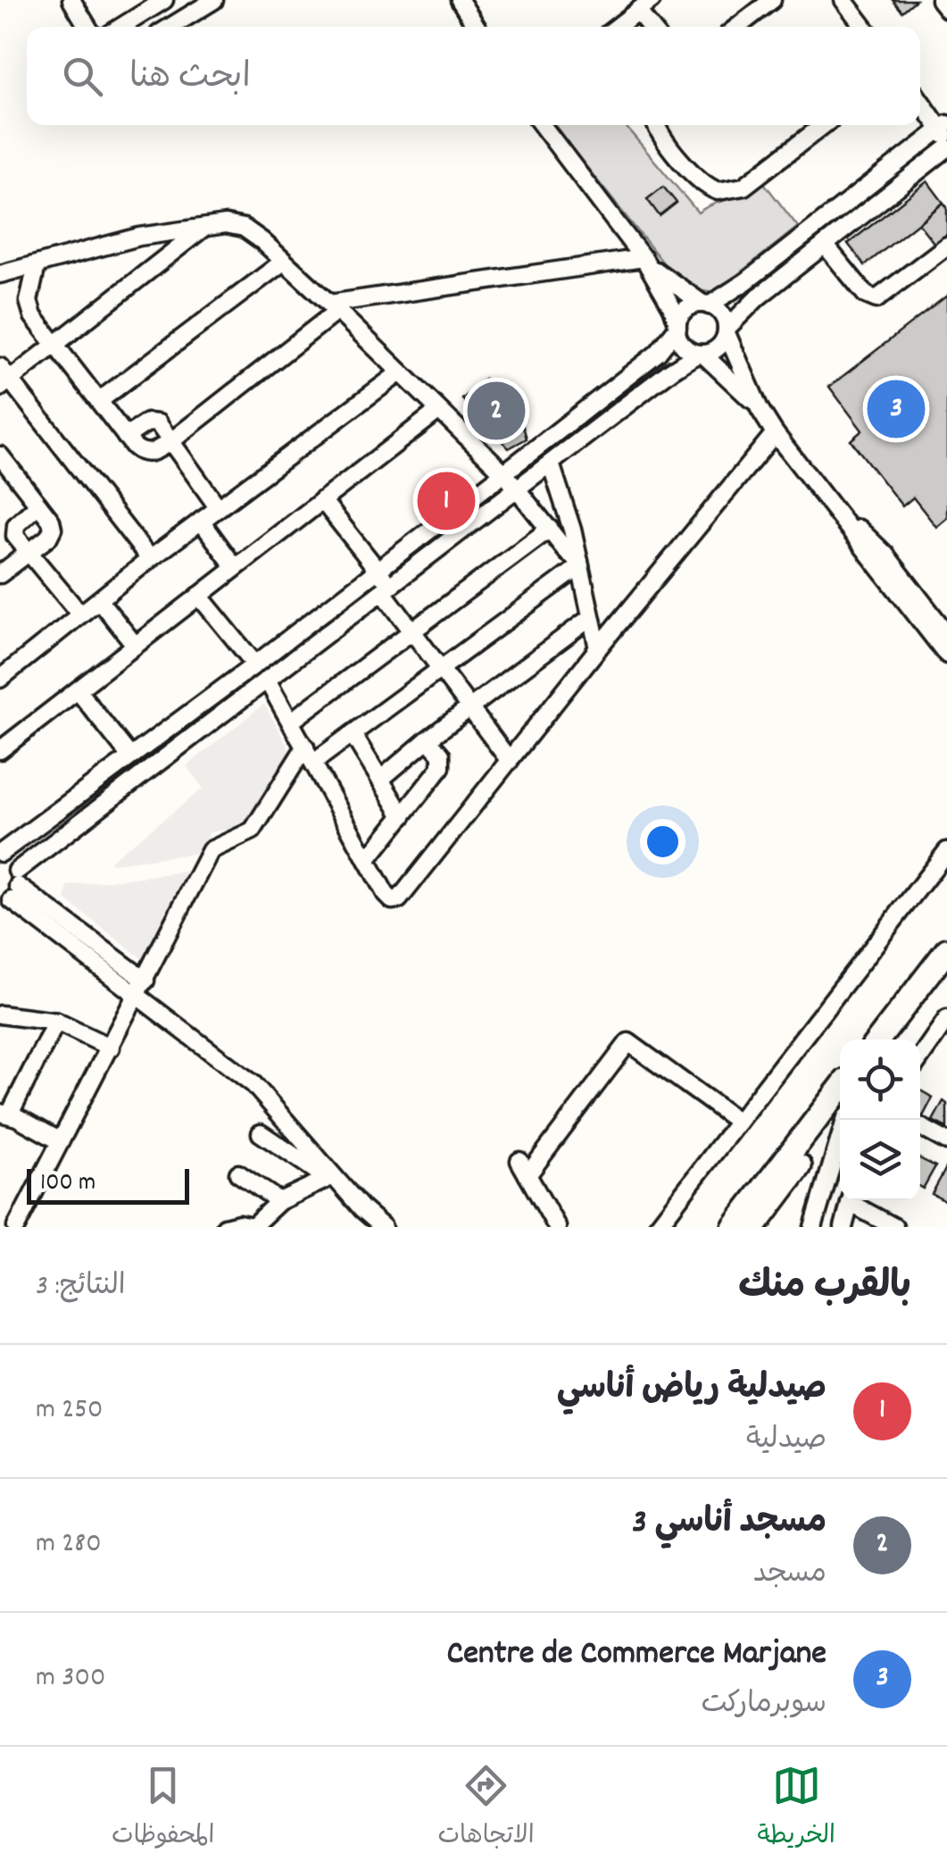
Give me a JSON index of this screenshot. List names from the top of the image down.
{
  "scale_bar": "100 m",
  "page": {
    "search": "ابحث هنا",
    "pins": ["3", "2", "1"],
    "scale": "100 m",
    "heading": ["بالقرب منك", "النتائج: 3"],
    "list": [
      {
        "mark": "1",
        "name": "صيدلية رياض أناسي",
        "note": "صيدلية",
        "value": "250 m"
      },
      {
        "mark": "2",
        "name": "مسجد أناسي 3",
        "note": "مسجد",
        "value": "280 m"
      },
      {
        "mark": "3",
        "name": "Centre de Commerce Marjane",
        "note": "سوبرماركت",
        "value": "300 m"
      }
    ],
    "nav": ["الخريطة", "الاتجاهات", "المحفوظات"]
  }
}
